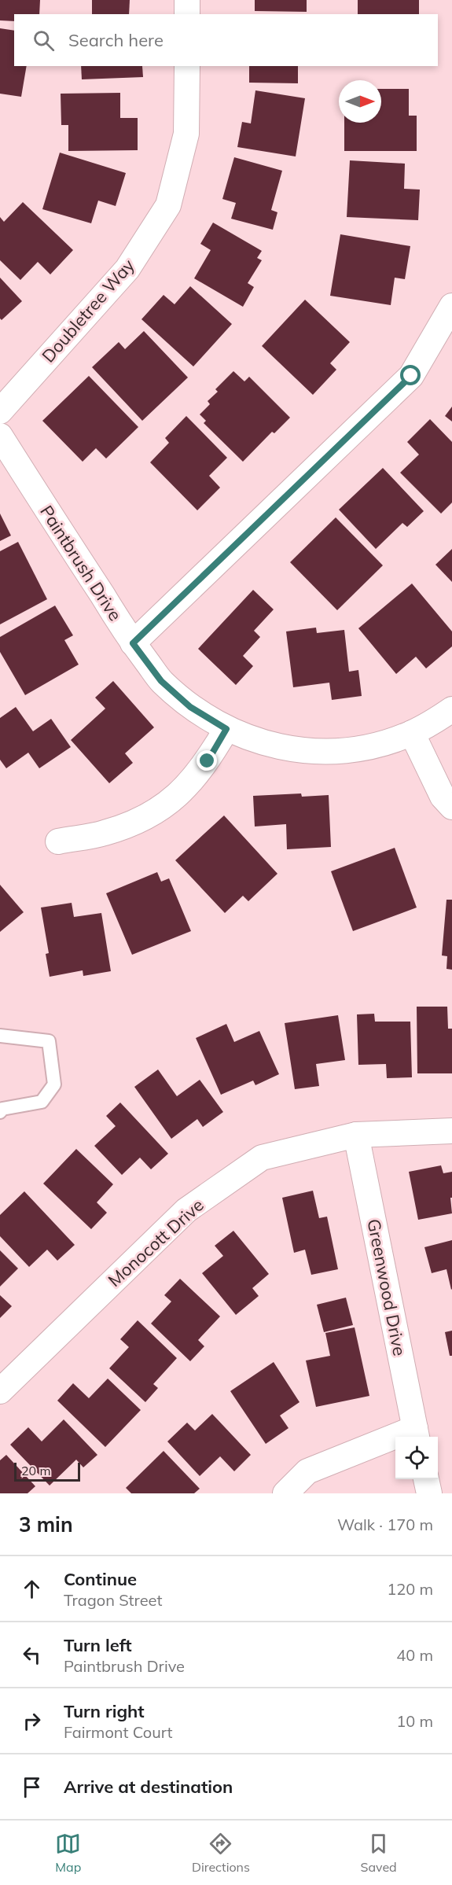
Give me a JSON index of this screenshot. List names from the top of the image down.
{
  "streets": {
    "street": [
      "Doubletree Way",
      "Paintbrush Drive",
      "Monocott Drive",
      "Greenwood Drive"
    ]
  },
  "crossings": [
    ["Monocott Drive", "Greenwood Drive"]
  ],
  "scale_bar": "20 m",
  "north": "right",
  "page": {
    "search": "Search here",
    "scale": "20 m",
    "heading": ["3 min", "Walk · 170 m"],
    "list": [
      ["Continue", "Tragon Street", "120 m"],
      ["Turn left", "Paintbrush Drive", "40 m"],
      ["Turn right", "Fairmont Court", "10 m"],
      "Arrive at destination"
    ],
    "nav": ["Map", "Directions", "Saved"]
  }
}
